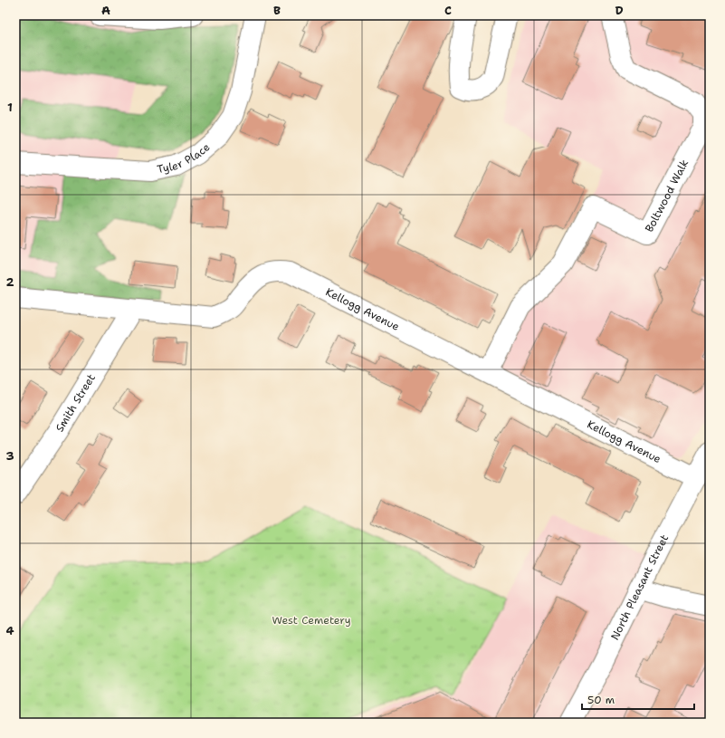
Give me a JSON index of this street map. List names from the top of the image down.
{
  "streets": {
    "street": [
      "Tyler Place",
      "Boltwood Walk",
      "Kellogg Avenue",
      "Smith Street",
      "North Pleasant Street"
    ]
  },
  "crossings": [
    ["Boltwood Walk", "Kellogg Avenue"],
    ["Kellogg Avenue", "Smith Street"],
    ["Kellogg Avenue", "North Pleasant Street"]
  ],
  "parks": ["West Cemetery"],
  "scale_bar": "50 m",
  "grid": {
    "columns": [
      "A",
      "B",
      "C",
      "D"
    ],
    "rows": [
      "1",
      "2",
      "3",
      "4"
    ]
  }
}
